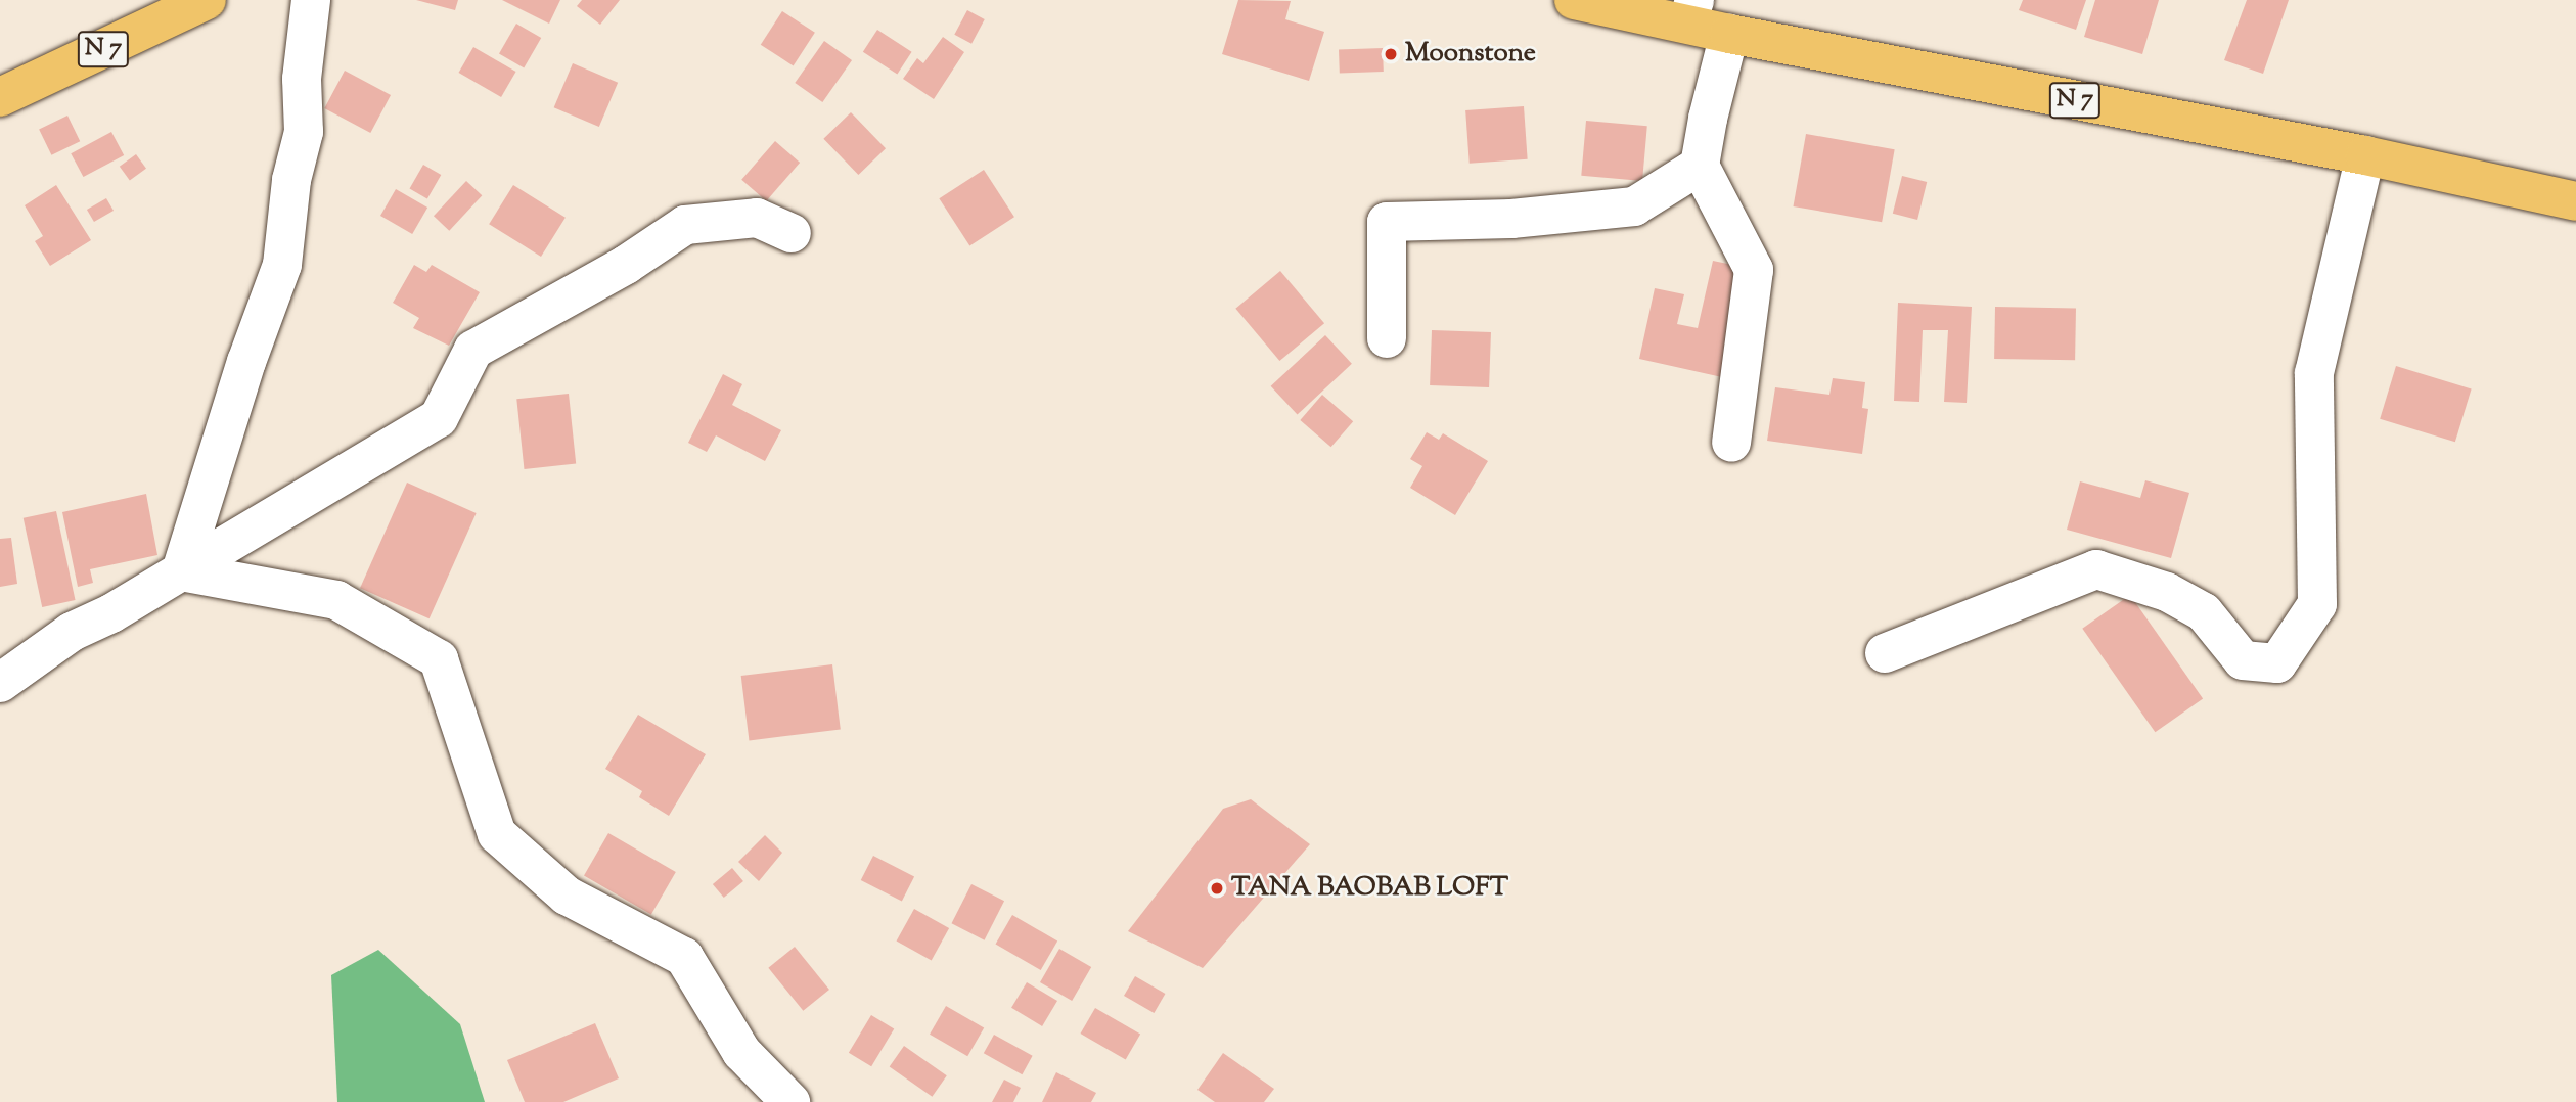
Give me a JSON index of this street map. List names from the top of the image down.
{
  "streets": {
    "main road": ["N 7"]
  },
  "places": ["Moonstone", "TANA BAOBAB LOFT"]
}
